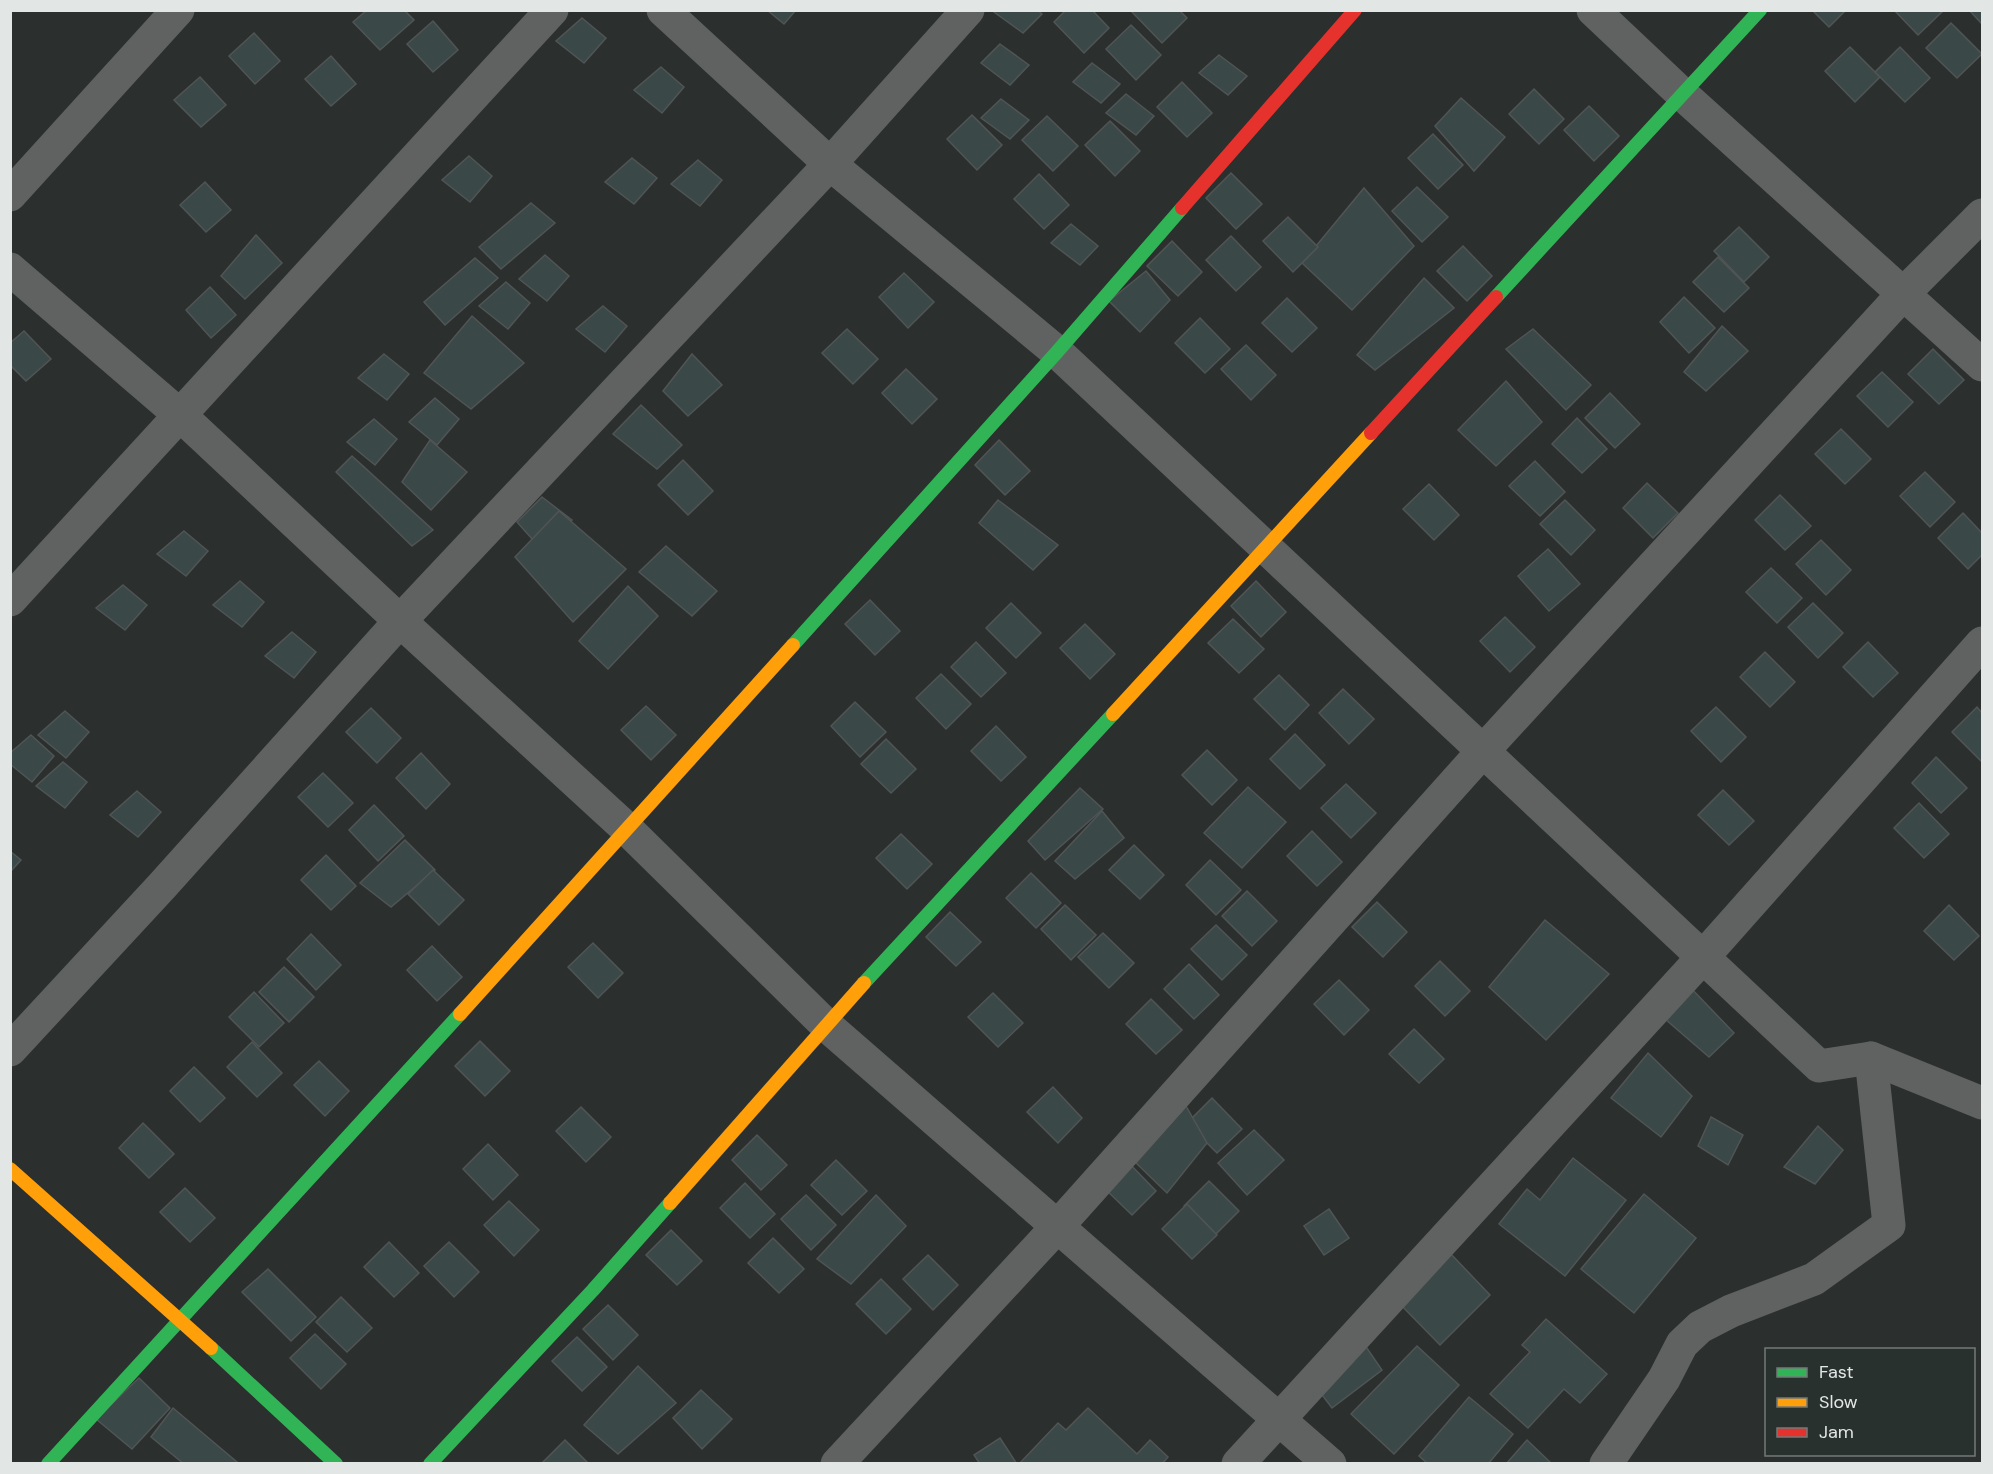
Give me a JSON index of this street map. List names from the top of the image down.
{
  "legend": ["Fast", "Slow", "Jam"]
}
